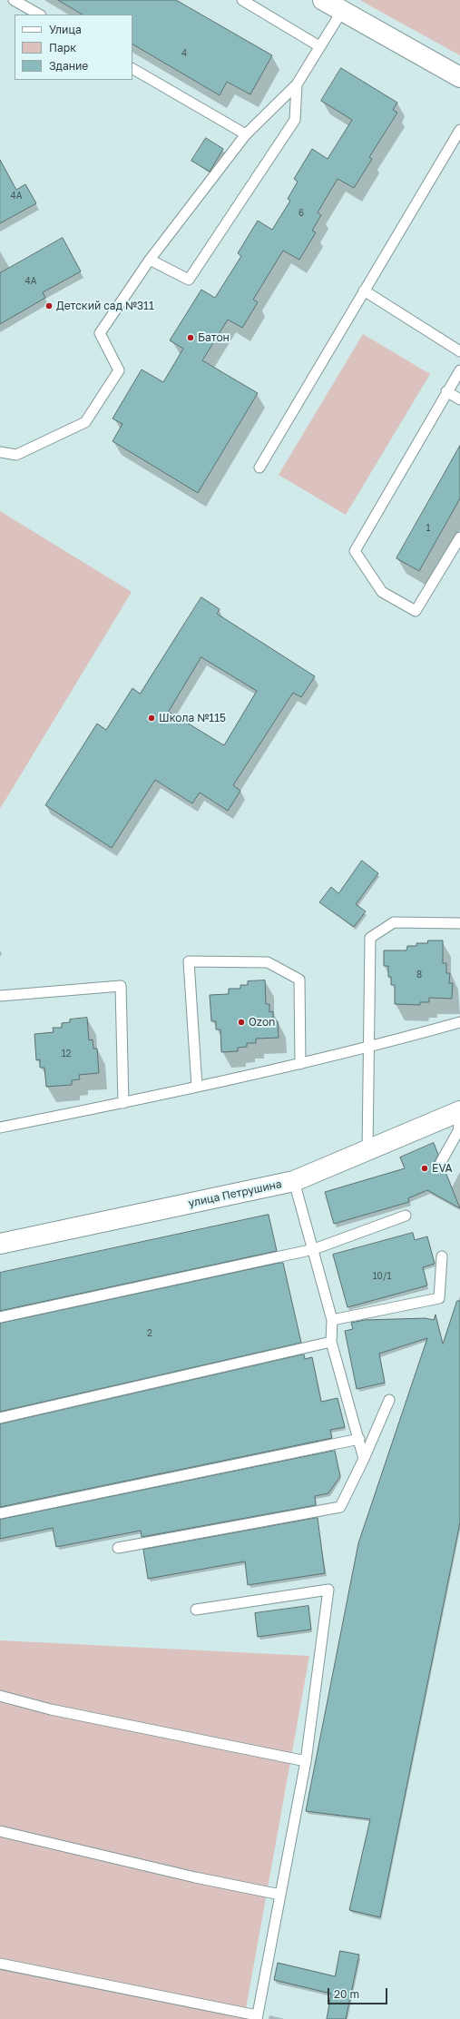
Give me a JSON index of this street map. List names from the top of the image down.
{
  "streets": {
    "street": ["улица Петрушина"]
  },
  "places": [
    "Детский сад №311",
    "Батон",
    "Школа №115",
    "Ozon",
    "EVA"
  ],
  "house_numbers": [
    "4",
    "4А",
    "6",
    "4А",
    "1",
    "8",
    "12",
    "10/1",
    "2"
  ],
  "legend": ["Улица", "Парк", "Здание"],
  "scale_bar": "20 m"
}
